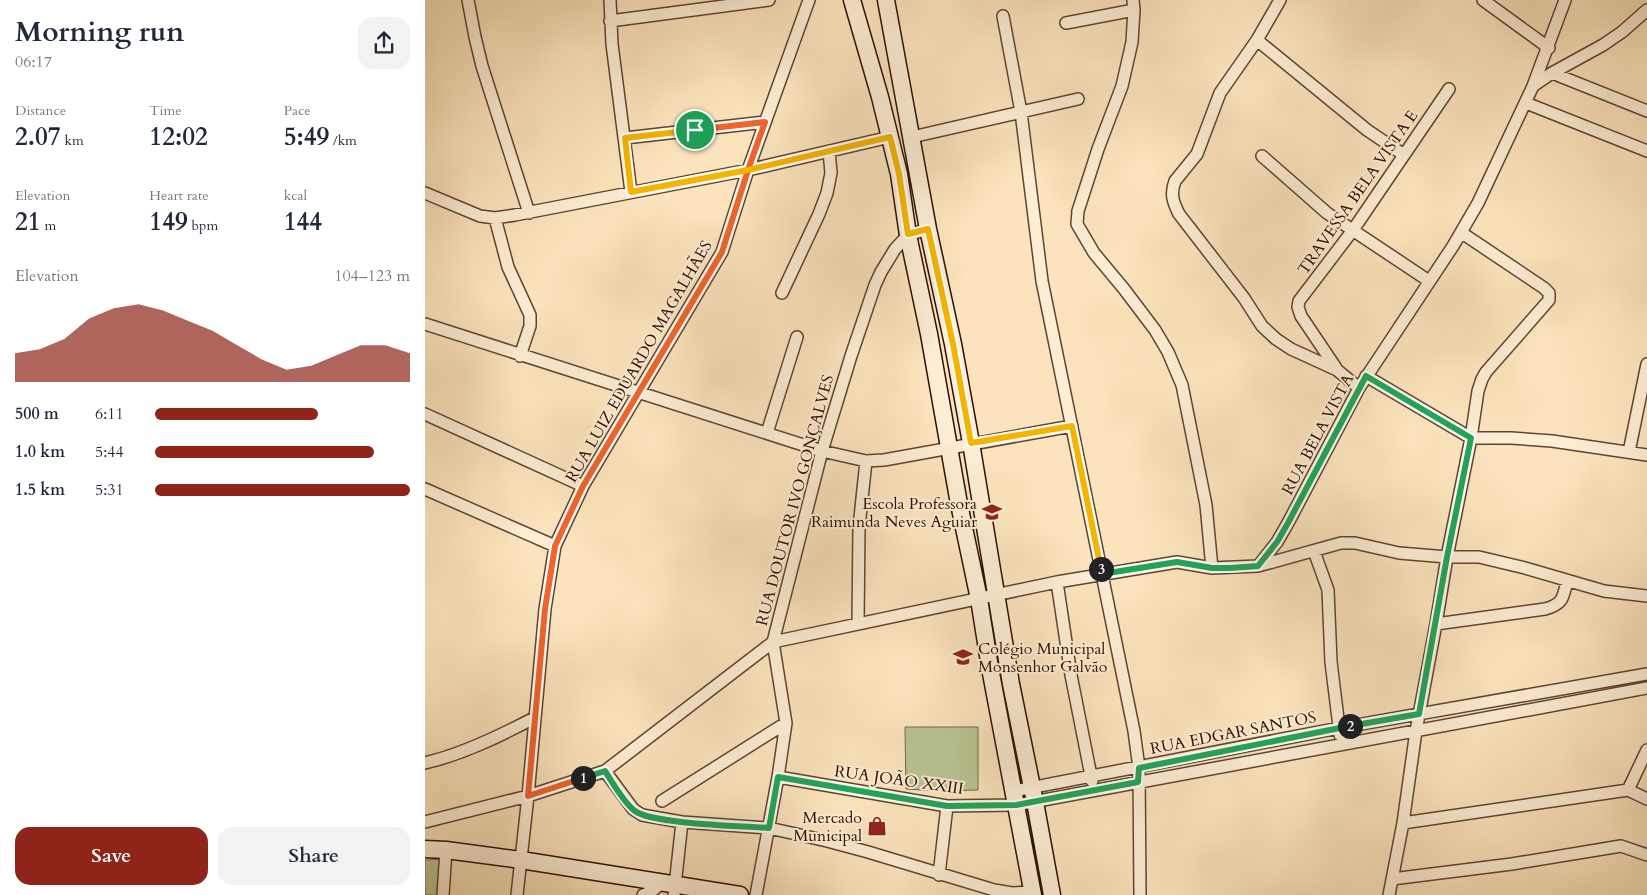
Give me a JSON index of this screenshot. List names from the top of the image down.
{
  "streets": {
    "street": [
      "TRAVESSA BELA VISTA E",
      "RUA LUIZ EDUARDO MAGALHÃES",
      "RUA BELA VISTA",
      "RUA DOUTOR IVO GONÇALVES",
      "RUA EDGAR SANTOS",
      "RUA JOÃO XXIII"
    ]
  },
  "crossings": [
    ["RUA DOUTOR IVO GONÇALVES", "RUA JOÃO XXIII"]
  ],
  "places": {
    "school or university": ["Escola Professora Raimunda Neves Aguiar", "Colégio Municipal Monsenhor Galvão"],
    "shop": ["Mercado Municipal"]
  },
  "page": {
    "heading": ["Morning run", "06:17"],
    "stats": [
      ["Distance", "2.07 km"],
      ["Time", "12:02"],
      ["Pace", "5:49 /km"],
      ["Elevation", "21 m"],
      ["Heart rate", "149 bpm"],
      ["kcal", "144"]
    ],
    "chart": ["Elevation", "104–123 m"],
    "list": [
      {
        "name": "500 m",
        "note": "6:11"
      },
      {
        "name": "1.0 km",
        "note": "5:44"
      },
      {
        "name": "1.5 km",
        "note": "5:31"
      }
    ],
    "pins": ["3", "2", "1"],
    "buttons": ["Save", "Share"]
  }
}
